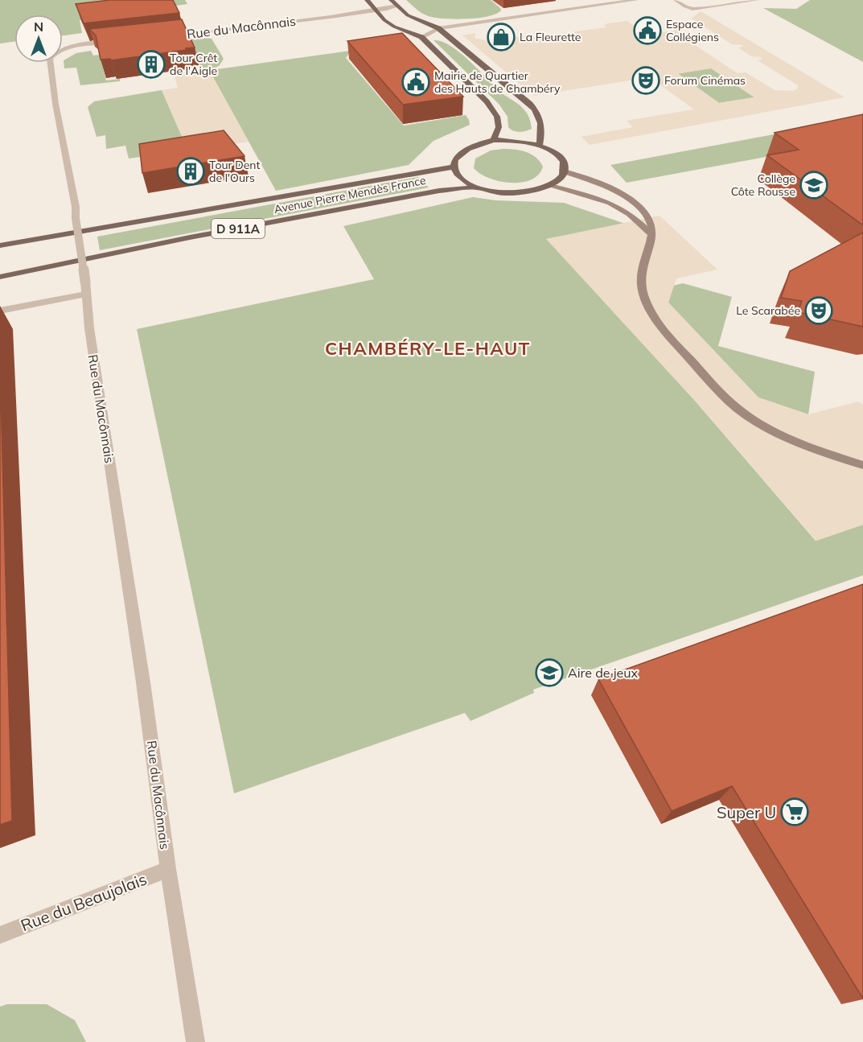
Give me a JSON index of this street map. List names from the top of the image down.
{
  "streets": {
    "main road": ["Avenue Pierre Mendès France", "D 911A"],
    "street": ["Rue du Macônnais", "Rue du Beaujolais"]
  },
  "crossings": [
    ["Rue du Macônnais", "Rue du Beaujolais"]
  ],
  "districts": ["CHAMBÉRY-LE-HAUT"],
  "places": {
    "public building": ["Espace Collégiens", "Mairie de Quartier des Hauts de Chambéry"],
    "shop": ["La Fleurette"],
    "building": ["Tour Crêt de l'Aigle", "Tour Dent de l'Ours"],
    "theatre": ["Forum Cinémas", "Le Scarabée"],
    "school or university": ["Collège Côte Rousse", "Aire de jeux"],
    "supermarket": ["Super U"]
  },
  "north": "top"
}
